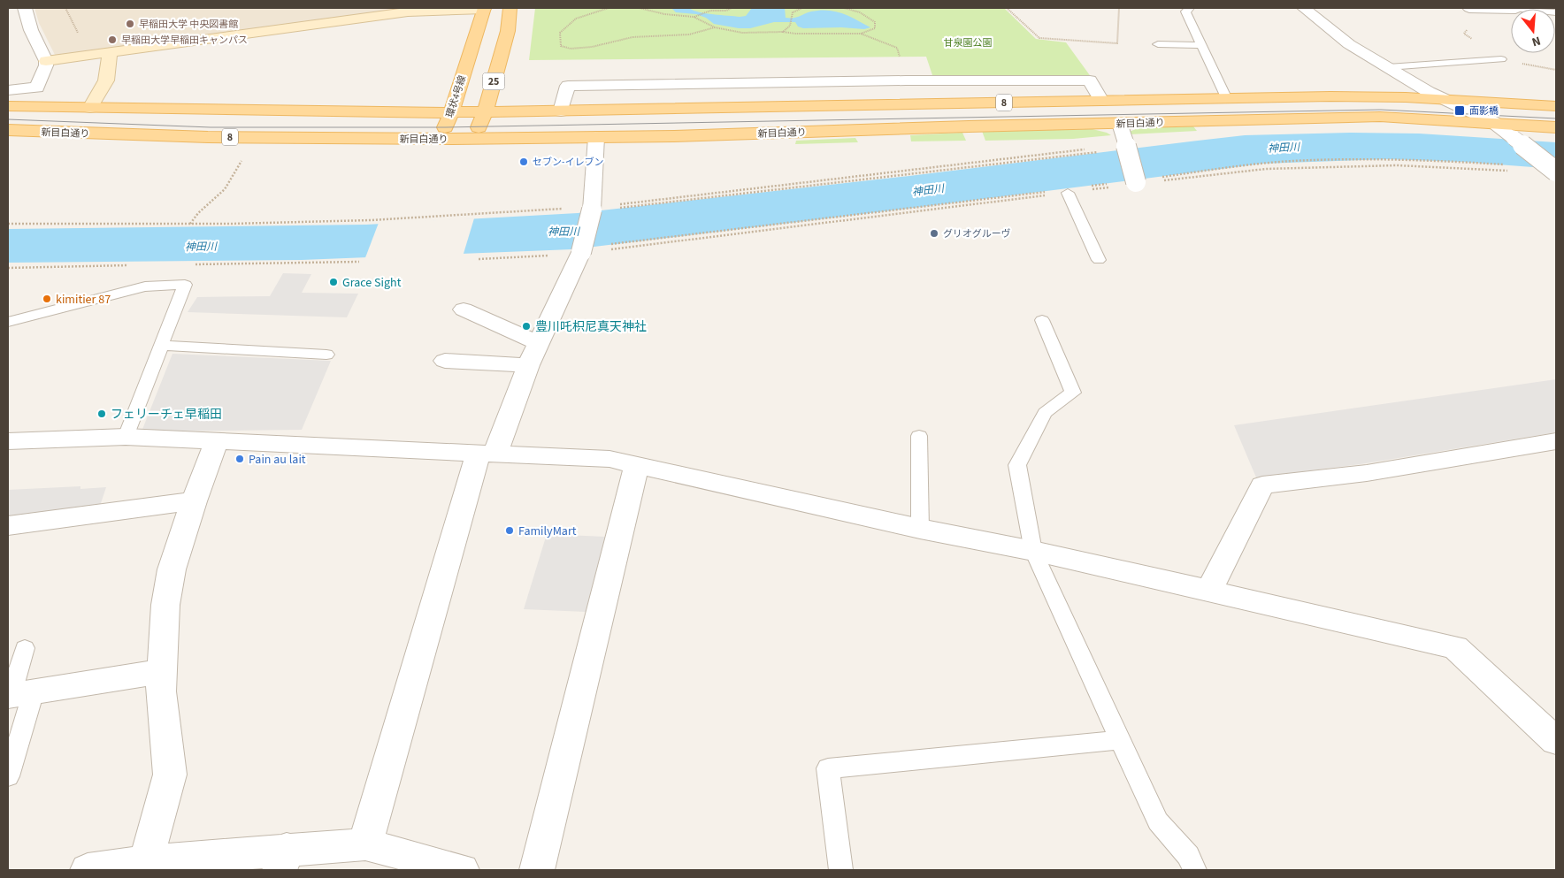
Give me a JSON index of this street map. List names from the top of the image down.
{
  "streets": {
    "main road": [
      "25",
      "環状4号線",
      "8",
      "新目白通り"
    ]
  },
  "crossings": [
    ["環状4号線", "新目白通り"]
  ],
  "water": ["神田川"],
  "parks": ["甘泉園公園"],
  "places": {
    "other": [
      "早稲田大学 中央図書館",
      "早稲田大学早稲田キャンパス",
      "セブン-イレブン",
      "グリオグルーヴ",
      "Grace Sight",
      "kimitier 87",
      "豊川吒枳尼真天神社",
      "フェリーチェ早稲田",
      "Pain au lait",
      "FamilyMart"
    ],
    "transit": ["面影橋"]
  },
  "north": "bottom"
}
